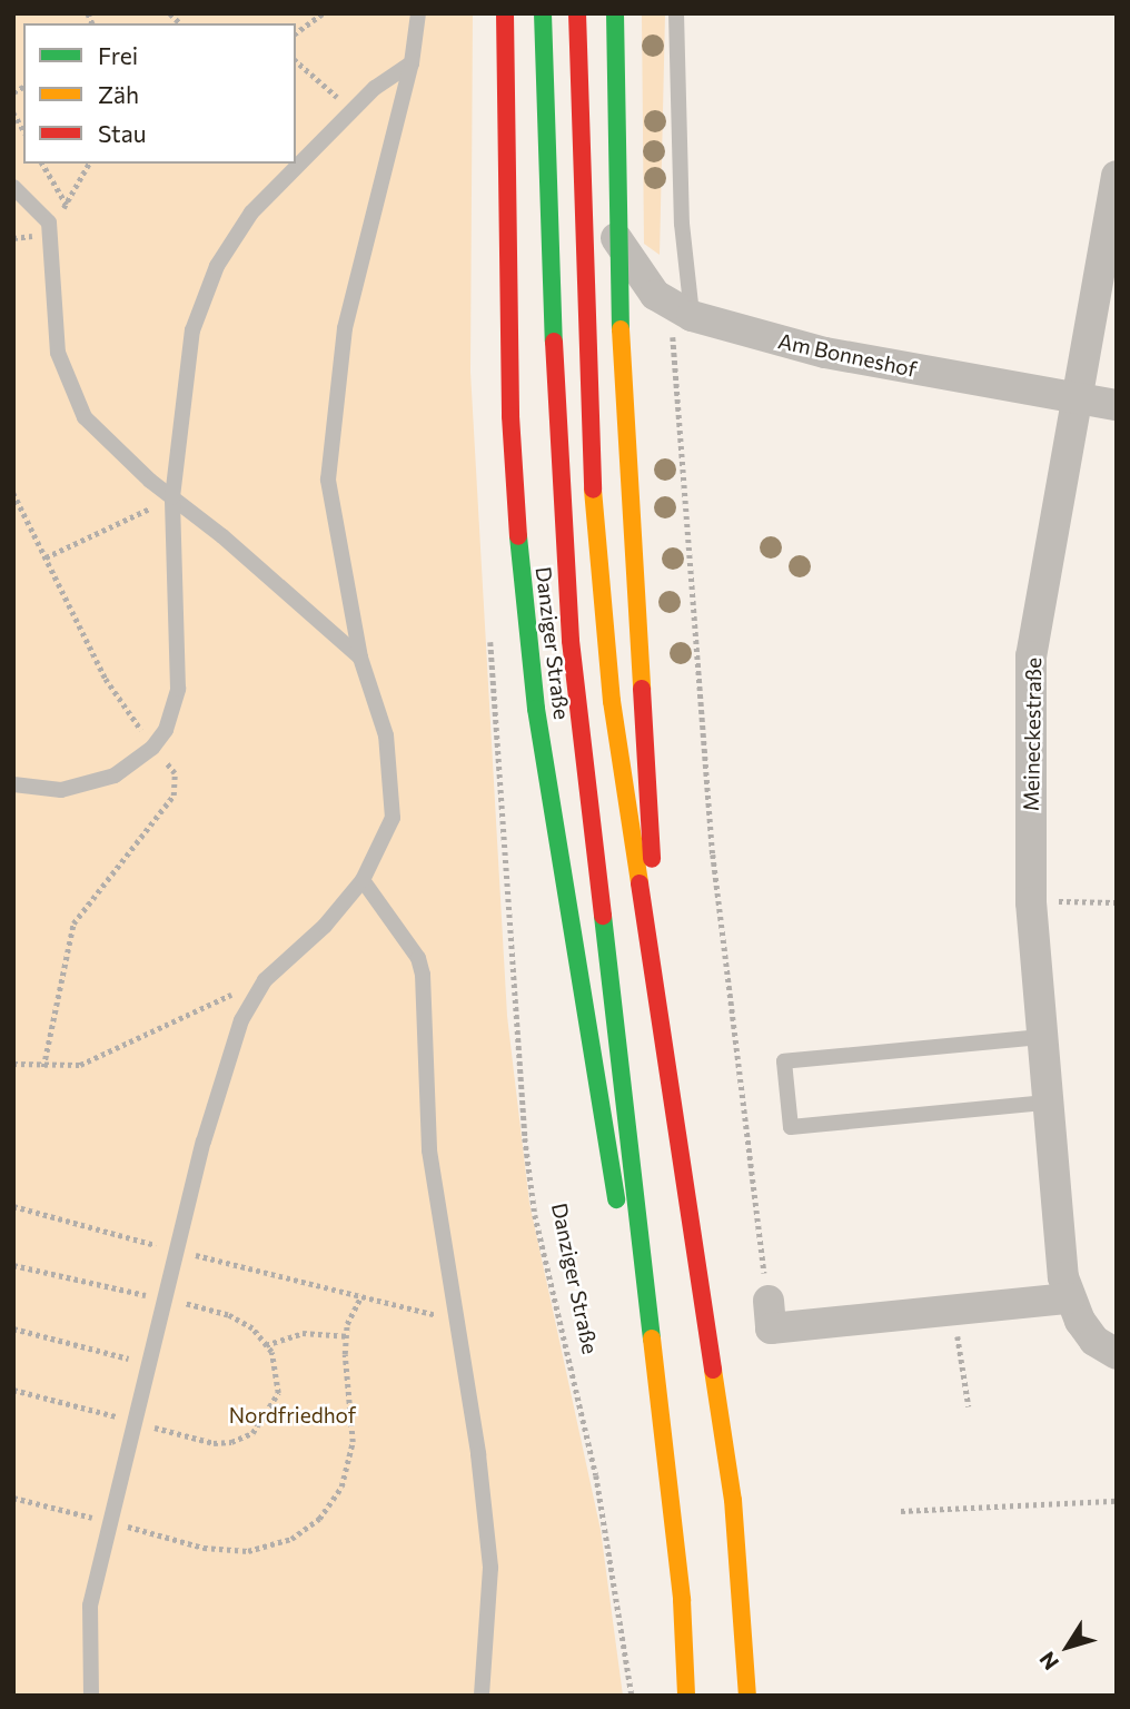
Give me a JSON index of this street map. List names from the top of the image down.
{
  "streets": {
    "main road": ["Danziger Straße"],
    "street": ["Am Bonneshof", "Meineckestraße"]
  },
  "crossings": [
    ["Am Bonneshof", "Meineckestraße"]
  ],
  "parks": ["Nordfriedhof"],
  "legend": ["Frei", "Zäh", "Stau"],
  "north": "bottom left"
}
